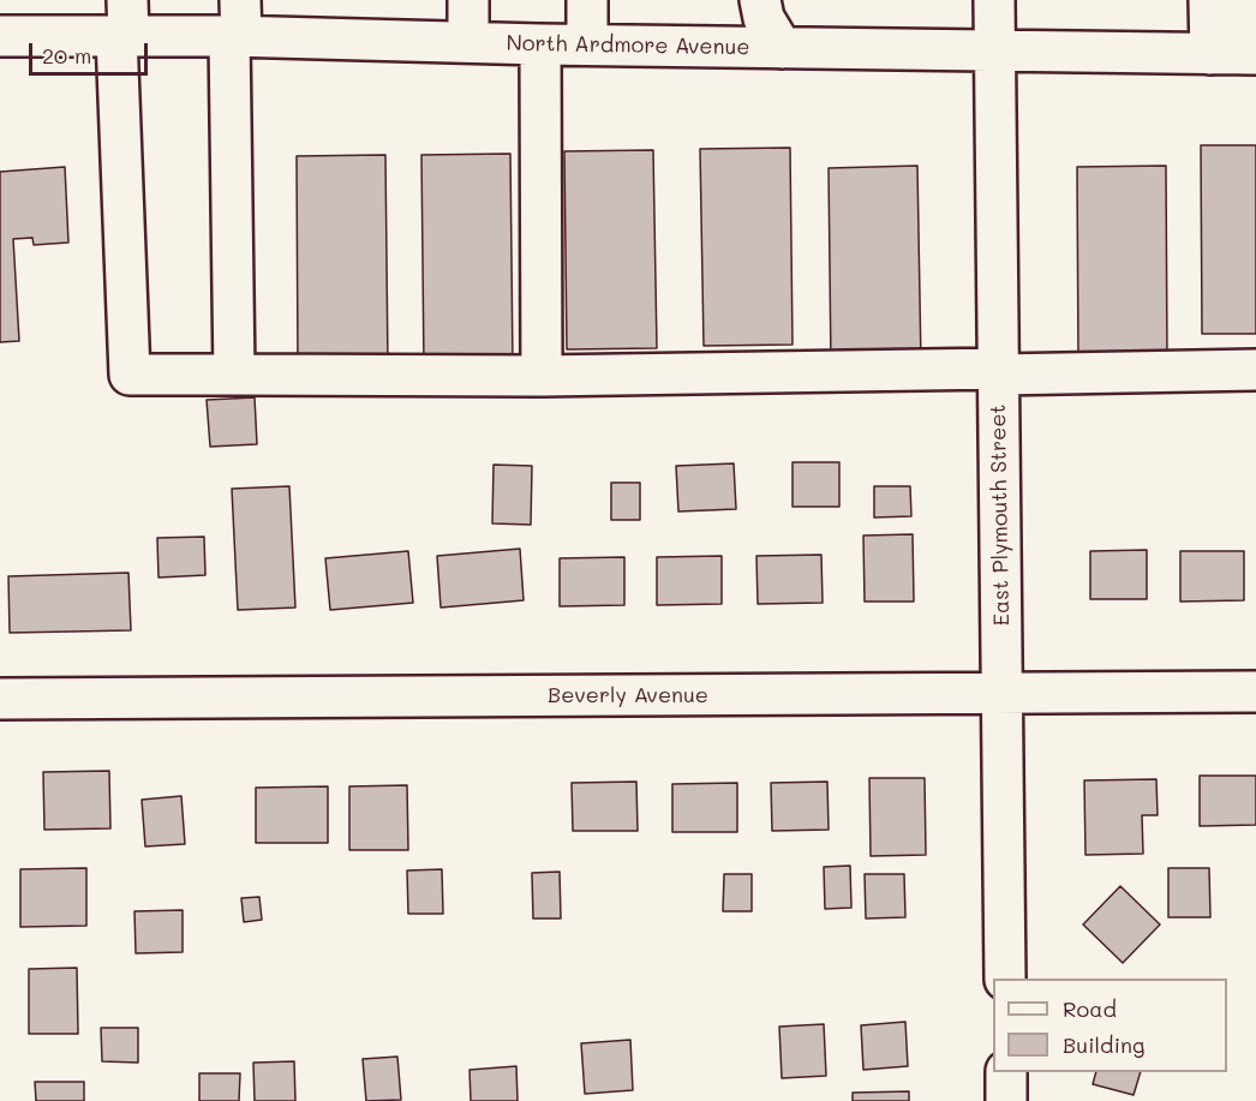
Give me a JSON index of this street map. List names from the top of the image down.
{
  "streets": {
    "street": ["North Ardmore Avenue", "East Plymouth Street", "Beverly Avenue"]
  },
  "crossings": [
    ["North Ardmore Avenue", "East Plymouth Street"],
    ["East Plymouth Street", "Beverly Avenue"]
  ],
  "legend": ["Road", "Building"],
  "scale_bar": "20 m"
}
